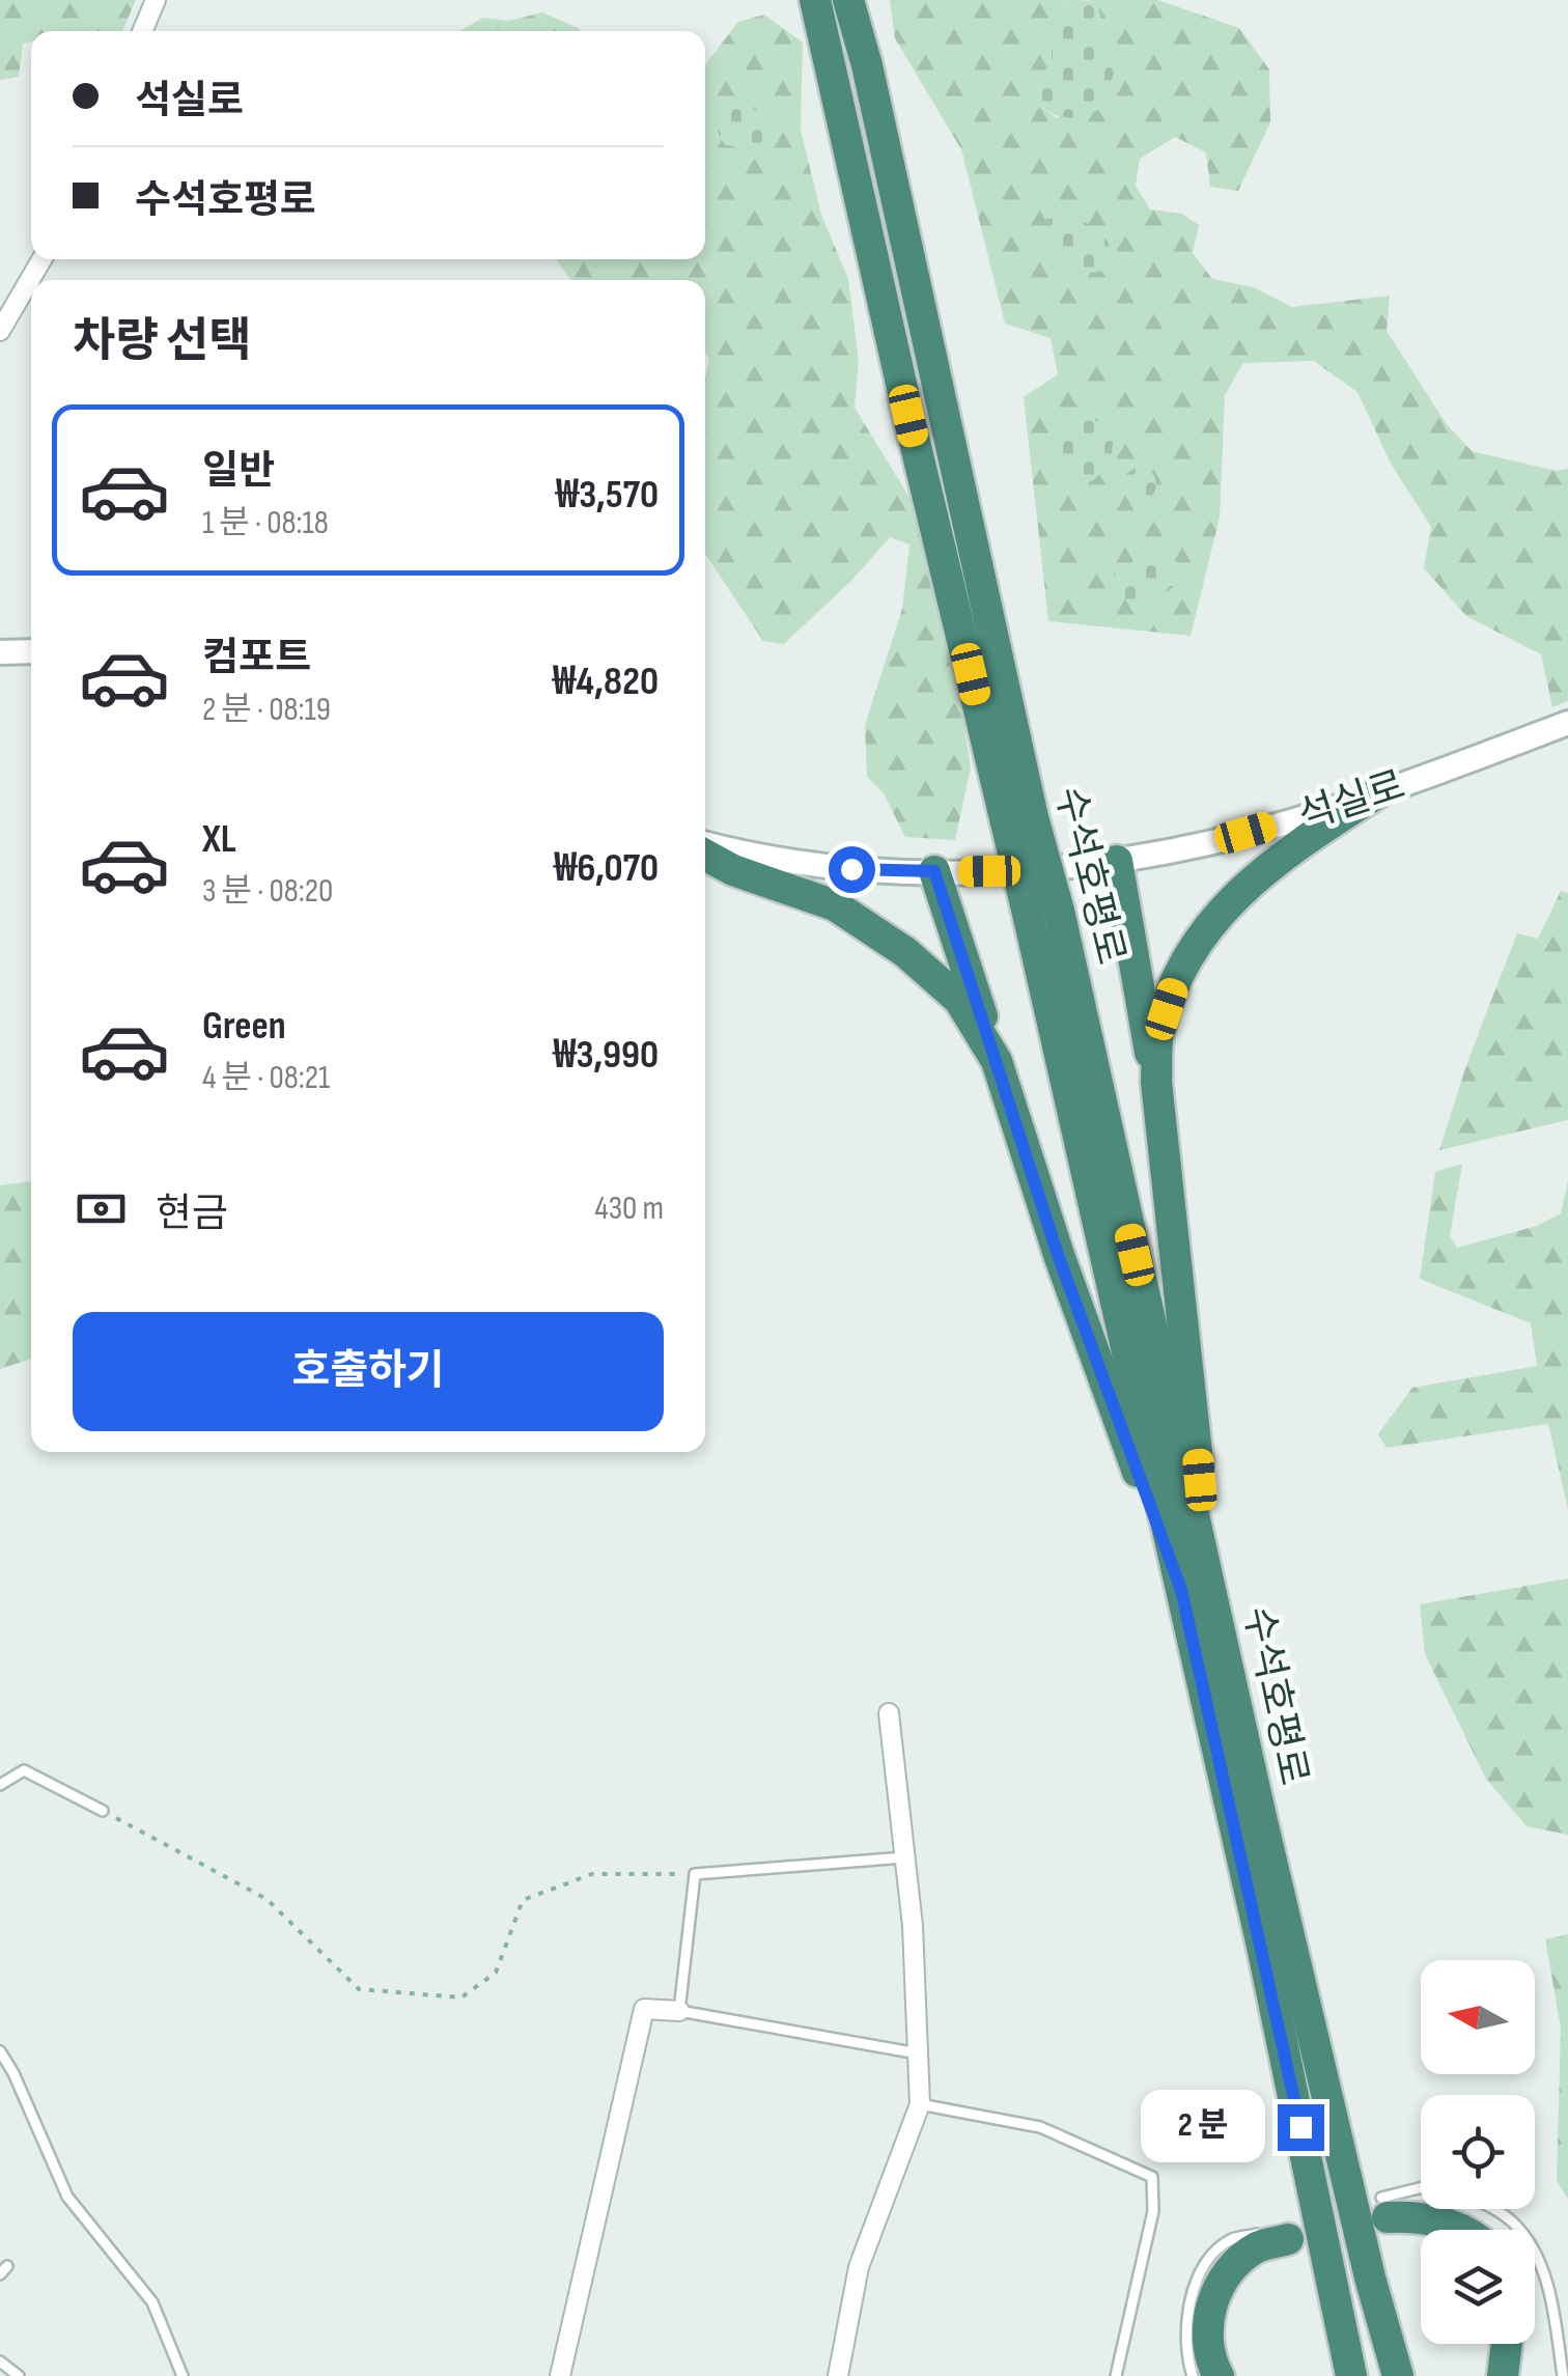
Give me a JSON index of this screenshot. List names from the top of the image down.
{
  "streets": {
    "highway": ["수석호평로"],
    "street": ["석실로"]
  },
  "north": "left",
  "page": {
    "banner": ["석실로", "수석호평로"],
    "heading": "차량 선택",
    "list": [
      {
        "name": "일반",
        "note": "1 분 · 08:18",
        "value": "₩3,570"
      },
      {
        "name": "컴포트",
        "note": "2 분 · 08:19",
        "value": "₩4,820"
      },
      {
        "name": "XL",
        "note": "3 분 · 08:20",
        "value": "₩6,070"
      },
      {
        "name": "Green",
        "note": "4 분 · 08:21",
        "value": "₩3,990"
      }
    ],
    "pay": ["현금", "430 m"],
    "buttons": "호출하기",
    "bubble": "2 분"
  }
}
